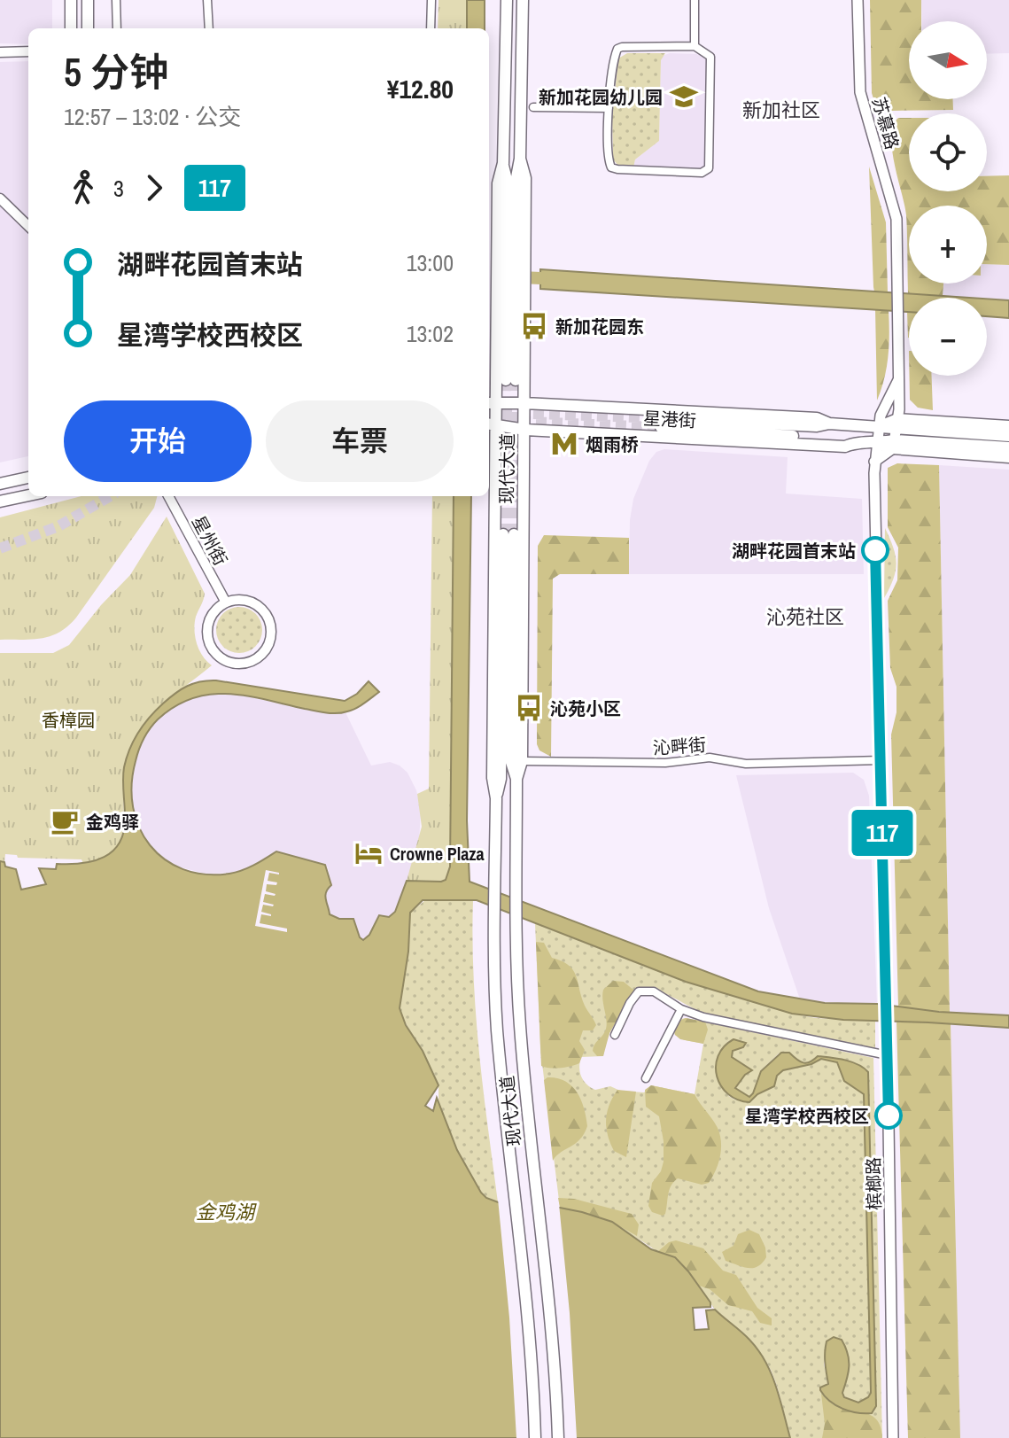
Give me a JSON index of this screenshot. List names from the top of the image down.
{
  "streets": {
    "main road": [
      "苏慕路",
      "星港街",
      "现代大道",
      "槟榔路"
    ],
    "street": ["星州街", "沁畔街"]
  },
  "crossings": [
    ["苏慕路", "星港街"],
    ["苏慕路", "槟榔路"],
    ["星港街", "现代大道"],
    ["现代大道", "沁畔街"],
    ["沁畔街", "槟榔路"]
  ],
  "districts": ["新加社区", "沁苑社区"],
  "water": ["金鸡湖"],
  "parks": ["香樟园"],
  "places": {
    "school or university": ["新加花园幼儿园"],
    "bus stop": ["新加花园东", "沁苑小区"],
    "metro station": ["烟雨桥"],
    "other": ["湖畔花园首末站", "星湾学校西校区"],
    "cafe": ["金鸡驿"],
    "hotel": ["Crowne Plaza"]
  },
  "lines": ["bus line 117"],
  "north": "right",
  "page": {
    "on_map": "117",
    "map_buttons": ["+", "−"],
    "heading": ["5 分钟", "12:57 – 13:02 · 公交", "¥12.80"],
    "legs": ["3", "117"],
    "list": [
      {
        "name": "湖畔花园首末站",
        "value": "13:00"
      },
      {
        "name": "星湾学校西校区",
        "value": "13:02"
      }
    ],
    "buttons": ["开始", "车票"]
  }
}
